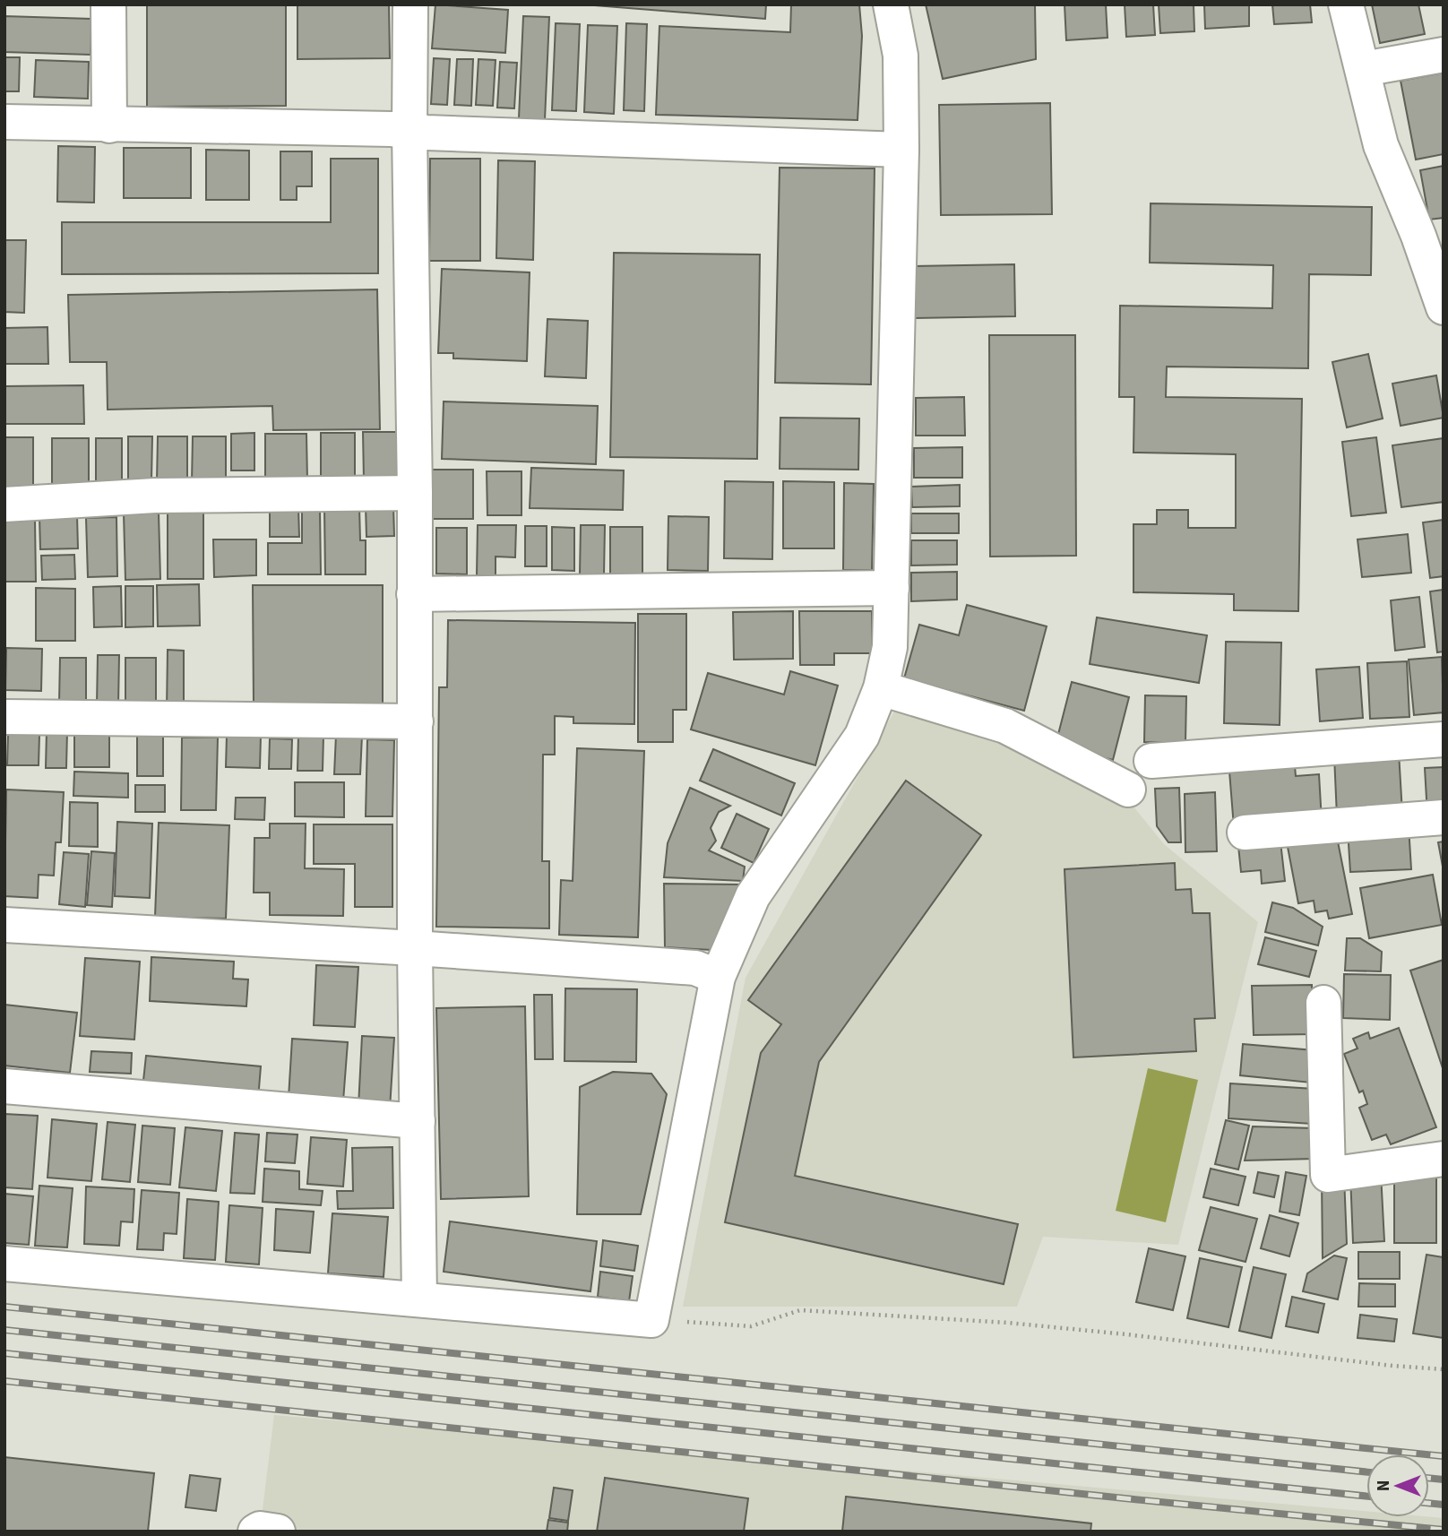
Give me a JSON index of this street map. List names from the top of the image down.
{
  "north": "left"
}
